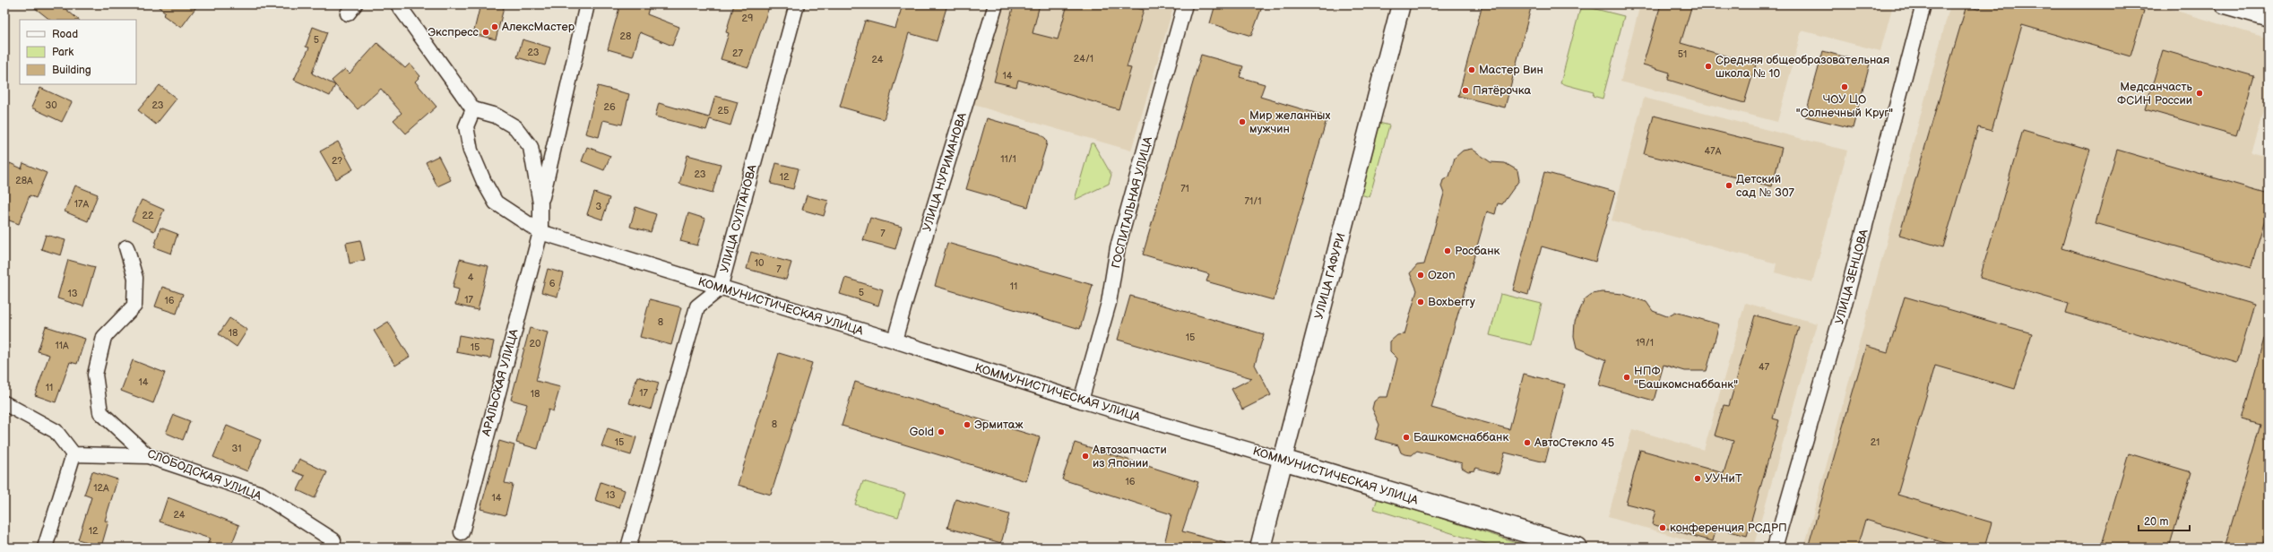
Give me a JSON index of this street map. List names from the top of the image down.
{
  "streets": {
    "main road": ["УЛИЦА ГАФУРИ", "КОММУНИСТИЧЕСКАЯ УЛИЦА"],
    "street": [
      "УЛИЦА НУРИМАНОВА",
      "ГОСПИТАЛЬНАЯ УЛИЦА",
      "УЛИЦА СУЛТАНОВА",
      "УЛИЦА ЗЕНЦОВА",
      "АРАЛЬСКАЯ УЛИЦА",
      "СЛОБОДСКАЯ УЛИЦА"
    ]
  },
  "crossings": [
    ["УЛИЦА НУРИМАНОВА", "КОММУНИСТИЧЕСКАЯ УЛИЦА"],
    ["ГОСПИТАЛЬНАЯ УЛИЦА", "КОММУНИСТИЧЕСКАЯ УЛИЦА"],
    ["УЛИЦА СУЛТАНОВА", "КОММУНИСТИЧЕСКАЯ УЛИЦА"],
    ["УЛИЦА ГАФУРИ", "КОММУНИСТИЧЕСКАЯ УЛИЦА"],
    ["КОММУНИСТИЧЕСКАЯ УЛИЦА", "АРАЛЬСКАЯ УЛИЦА"]
  ],
  "places": [
    "АлексМастер",
    "Экспресс",
    "Средняя общеобразовательная школа № 10",
    "Мастер Вин",
    "ЧОУ ЦО \"Солнечный Круг\"",
    "Пятёрочка",
    "Медсанчасть ФСИН России",
    "Мир желанных мужчин",
    "Детский сад № 307",
    "Росбанк",
    "Ozon",
    "Boxberry",
    "НПФ \"Башкомснаббанк\"",
    "Эрмитаж",
    "Gold",
    "Башкомснаббанк",
    "АвтоСтекло 45",
    "Автозапчасти из Японии",
    "УУНиТ",
    "конференция РСДРП"
  ],
  "house_numbers": [
    "29",
    "28",
    "5",
    "23",
    "27",
    "51",
    "24/1",
    "24",
    "14",
    "30",
    "23",
    "26",
    "25",
    "47А",
    "11/1",
    "2?",
    "23",
    "12",
    "28А",
    "71",
    "71/1",
    "17А",
    "3",
    "22",
    "7",
    "10",
    "7",
    "4",
    "6",
    "11",
    "5",
    "13",
    "17",
    "16",
    "8",
    "18",
    "15",
    "19/1",
    "20",
    "11А",
    "15",
    "47",
    "14",
    "11",
    "17",
    "18",
    "8",
    "15",
    "21",
    "31",
    "16",
    "12А",
    "13",
    "14",
    "24",
    "12"
  ],
  "legend": ["Road", "Park", "Building"],
  "scale_bar": "20 m"
}
